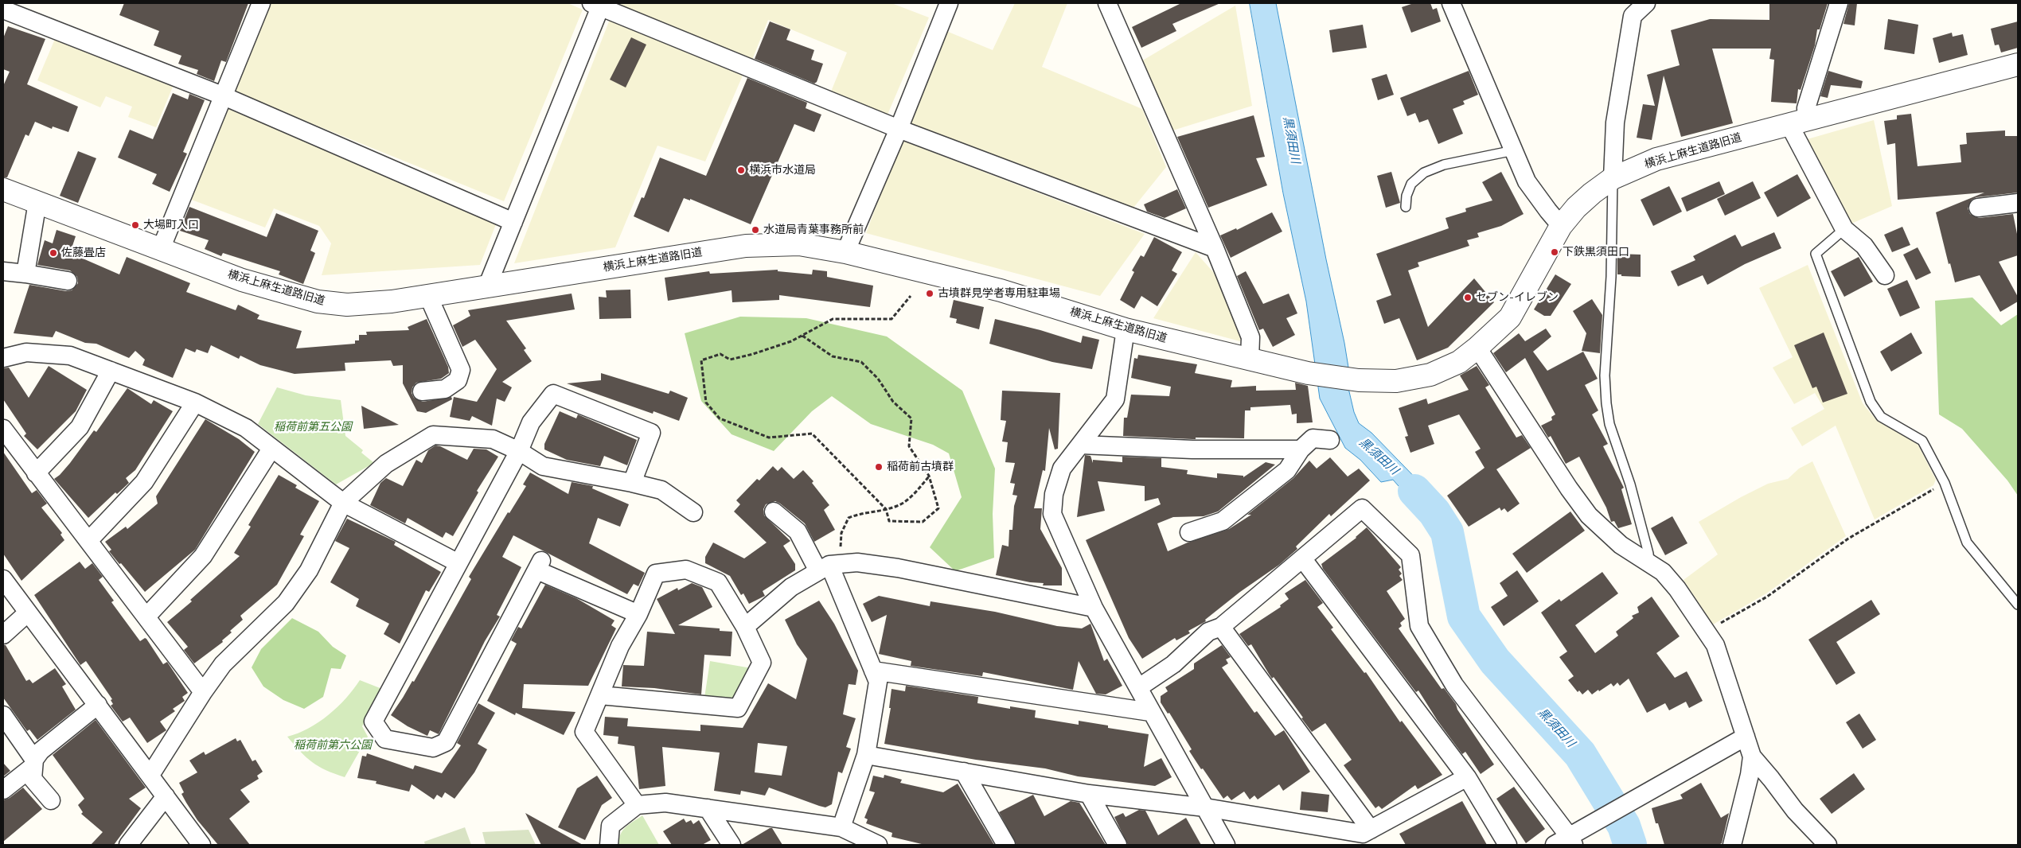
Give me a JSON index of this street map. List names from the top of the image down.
{
  "streets": {
    "street": ["横浜上麻生道路旧道"]
  },
  "water": ["黒須田川"],
  "parks": ["稲荷前第五公園", "稲荷前第六公園"],
  "places": [
    "横浜市水道局",
    "大場町入口",
    "水道局青葉事務所前",
    "下鉄黒須田口",
    "佐藤畳店",
    "古墳群見学者専用駐車場",
    "セブン-イレブン",
    "稲荷前古墳群"
  ]
}
